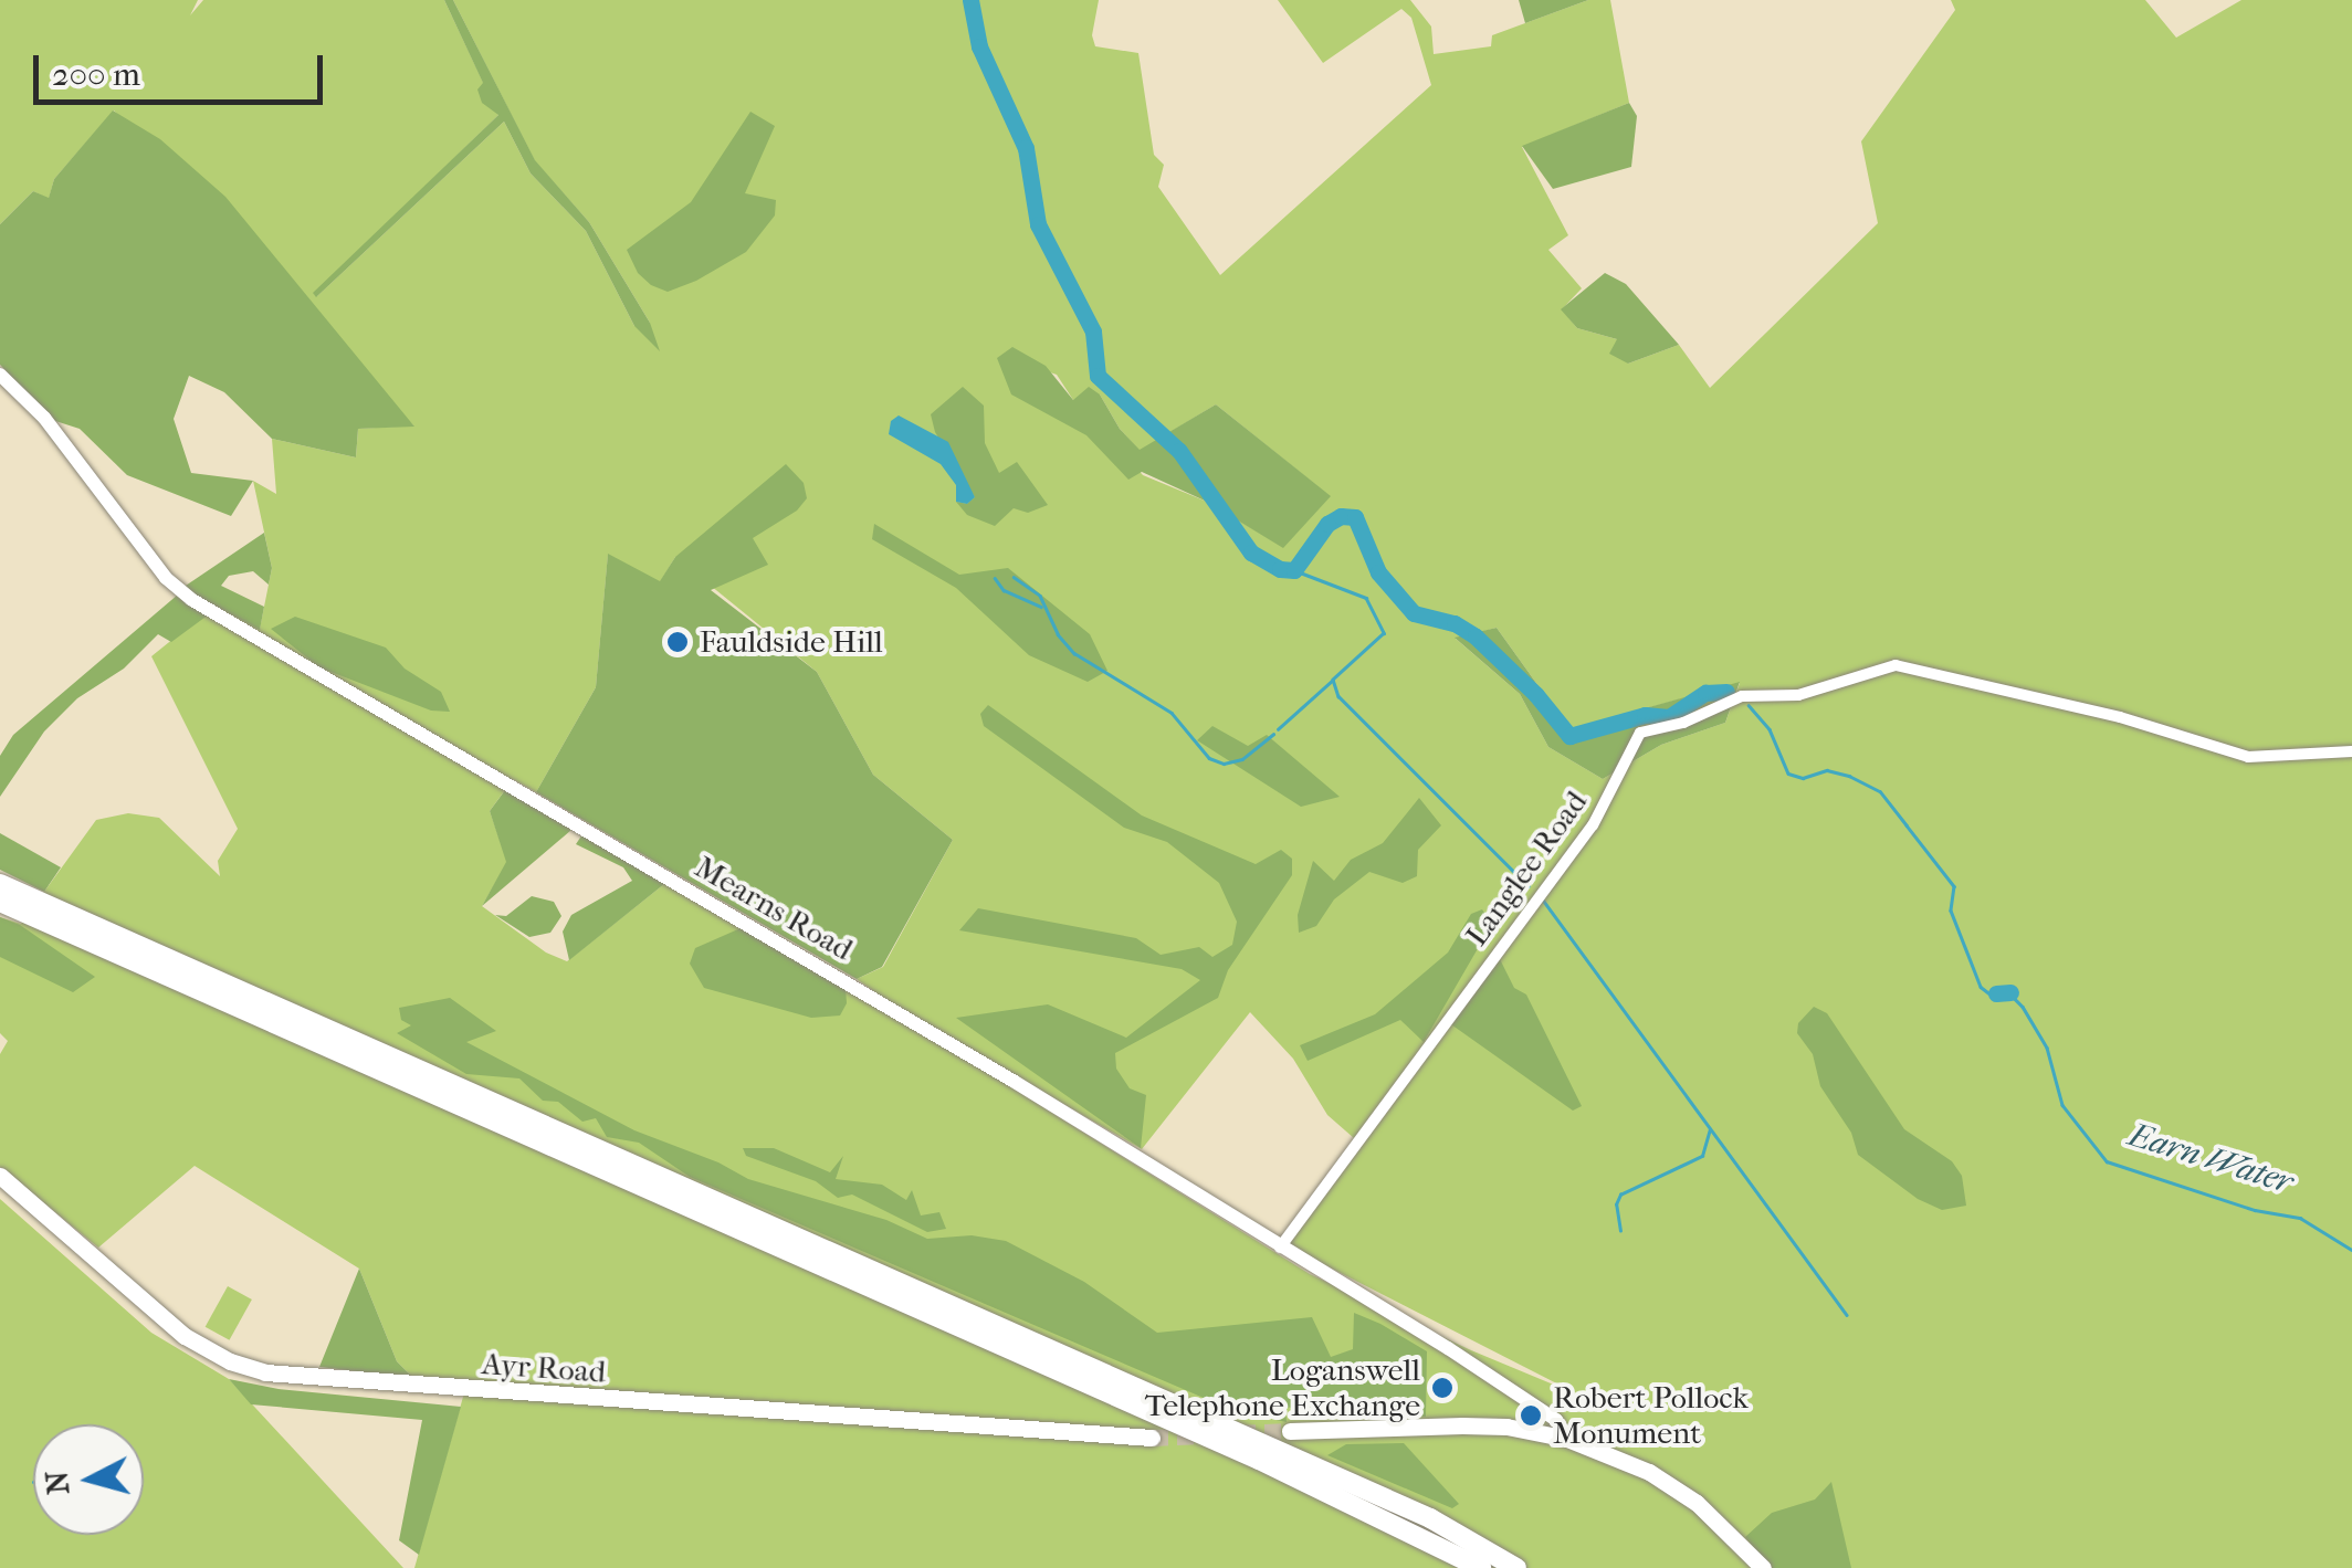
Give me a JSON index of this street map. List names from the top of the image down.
{
  "streets": {
    "main road": ["Ayr Road"],
    "street": ["Langlee Road", "Mearns Road"]
  },
  "crossings": [
    ["Langlee Road", "Mearns Road"]
  ],
  "water": ["Earn Water"],
  "places": ["Fauldside Hill", "Loganswell Telephone Exchange", "Robert Pollock Monument"],
  "scale_bar": "200 m",
  "north": "left"
}
